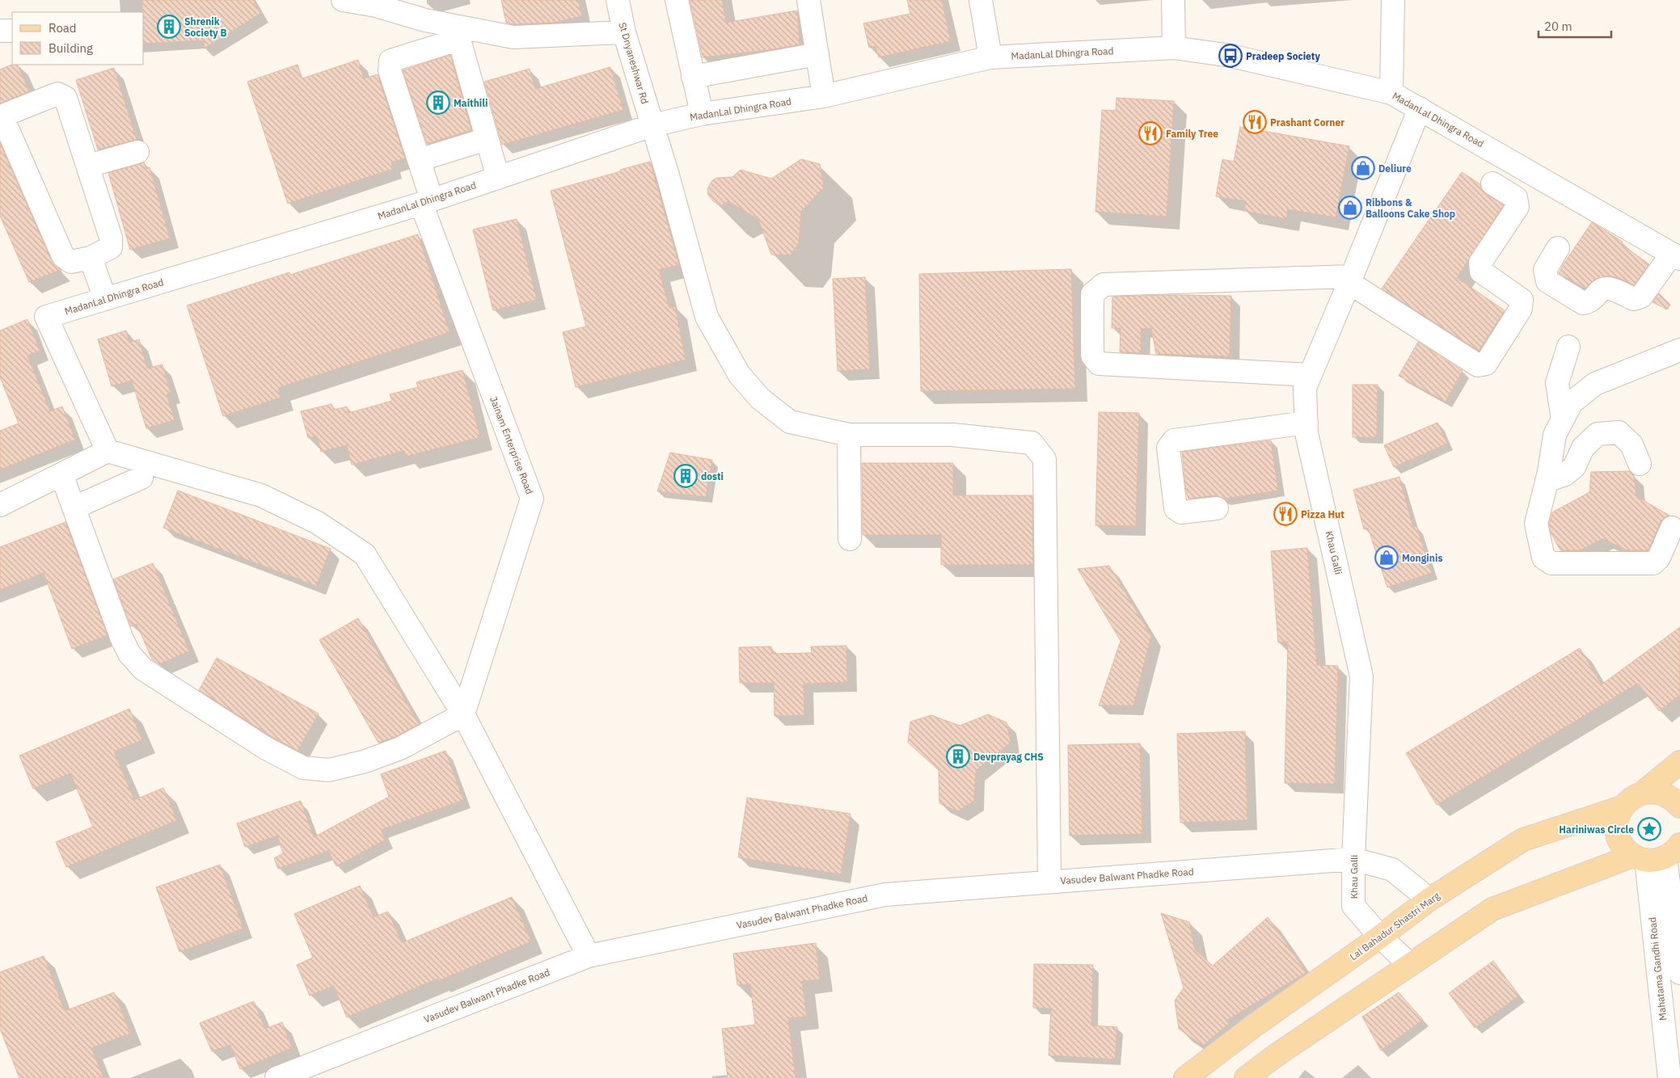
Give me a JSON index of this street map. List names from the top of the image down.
{
  "streets": {
    "main road": ["Lal Bahadur Shastri Marg"],
    "street": [
      "MadanLal Dhingra Road",
      "St Dnyaneshwar Rd",
      "Jainam Enterprise Road",
      "Khau Galli",
      "Vasudev Balwant Phadke Road",
      "Mahatama Gandhi Road"
    ]
  },
  "crossings": [
    ["MadanLal Dhingra Road", "St Dnyaneshwar Rd"],
    ["MadanLal Dhingra Road", "Jainam Enterprise Road"],
    ["MadanLal Dhingra Road", "Khau Galli"],
    ["St Dnyaneshwar Rd", "Vasudev Balwant Phadke Road"],
    ["Khau Galli", "Vasudev Balwant Phadke Road"],
    ["Khau Galli", "Lal Bahadur Shastri Marg"],
    ["Vasudev Balwant Phadke Road", "Lal Bahadur Shastri Marg"]
  ],
  "places": {
    "building": [
      "Shrenik Society B",
      "Maithili",
      "dosti",
      "Devprayag CHS"
    ],
    "bus stop": ["Pradeep Society"],
    "restaurant": ["Prashant Corner", "Family Tree", "Pizza Hut"],
    "shop": ["Deliure", "Ribbons & Balloons Cake Shop", "Monginis"],
    "place": ["Hariniwas Circle"]
  },
  "legend": ["Road", "Building"],
  "scale_bar": "20 m"
}
